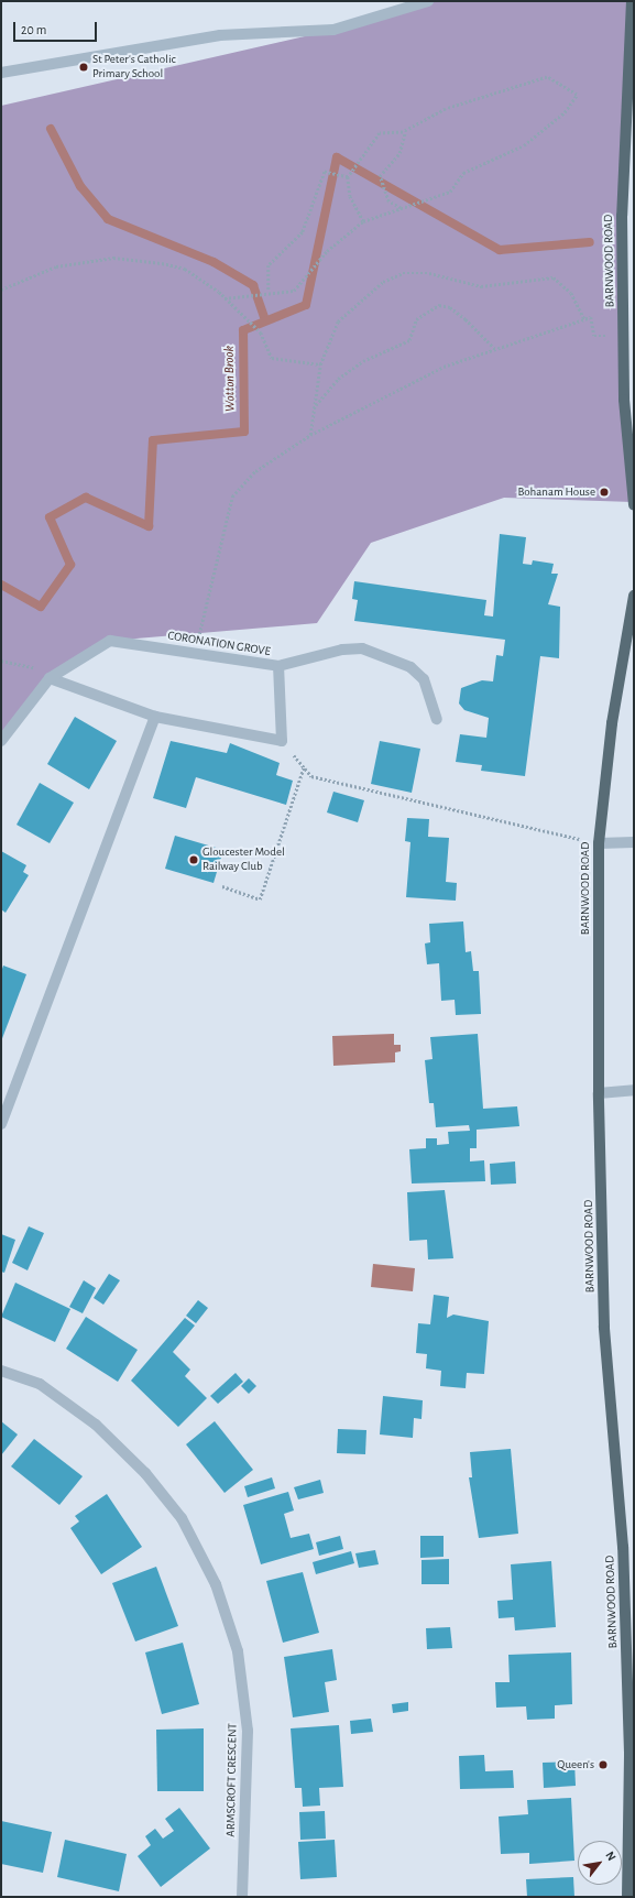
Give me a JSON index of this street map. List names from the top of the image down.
{
  "streets": {
    "main road": ["BARNWOOD ROAD"],
    "street": ["CORONATION GROVE", "ARMSCROFT CRESCENT"]
  },
  "water": ["Wotton Brook"],
  "places": [
    "St Peter's Catholic Primary School",
    "Bohanam House",
    "Gloucester Model Railway Club",
    "Queen's"
  ],
  "scale_bar": "20 m",
  "north": "top right"
}
